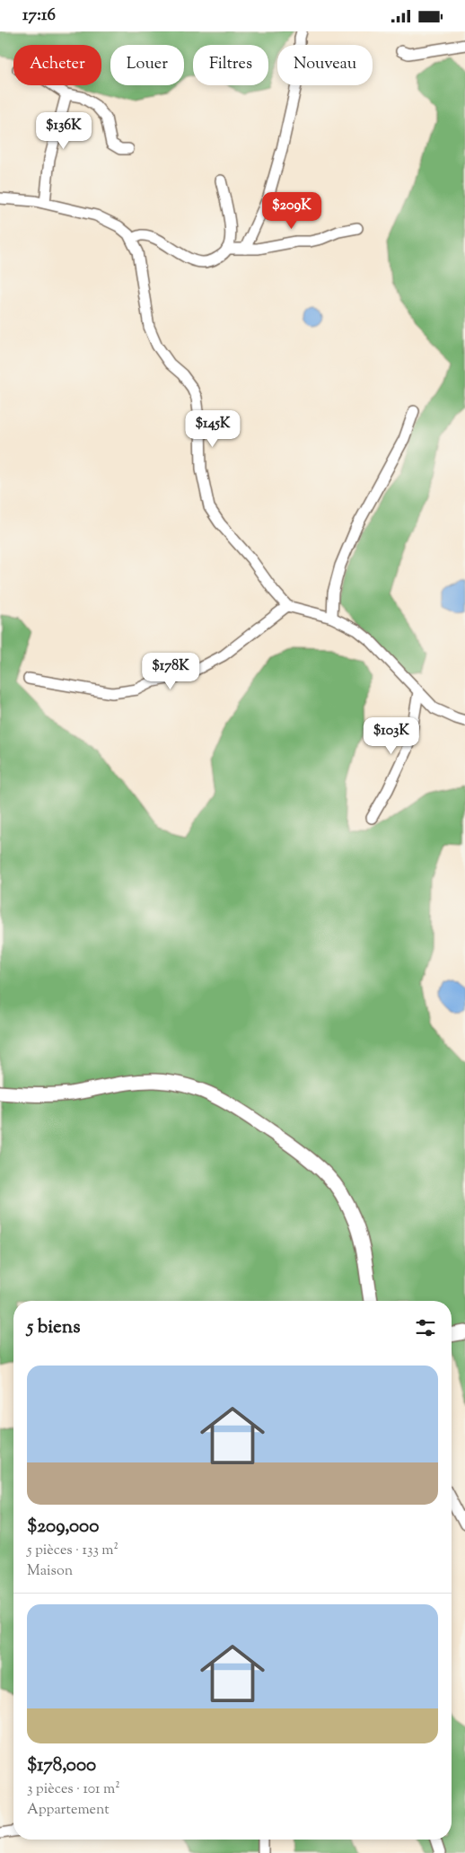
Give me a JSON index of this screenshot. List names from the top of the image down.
{
  "page": {
    "status": "17:16",
    "chip": [
      "Acheter",
      "Louer",
      "Filtres",
      "Nouveau"
    ],
    "price": [
      "$136K",
      "$209K",
      "$145K",
      "$178K",
      "$103K"
    ],
    "heading": "5 biens",
    "list": [
      {
        "name": "$209,000",
        "note": "5 pièces · 133 m² · Maison"
      },
      {
        "name": "$178,000",
        "note": "3 pièces · 101 m² · Appartement"
      }
    ]
  }
}
